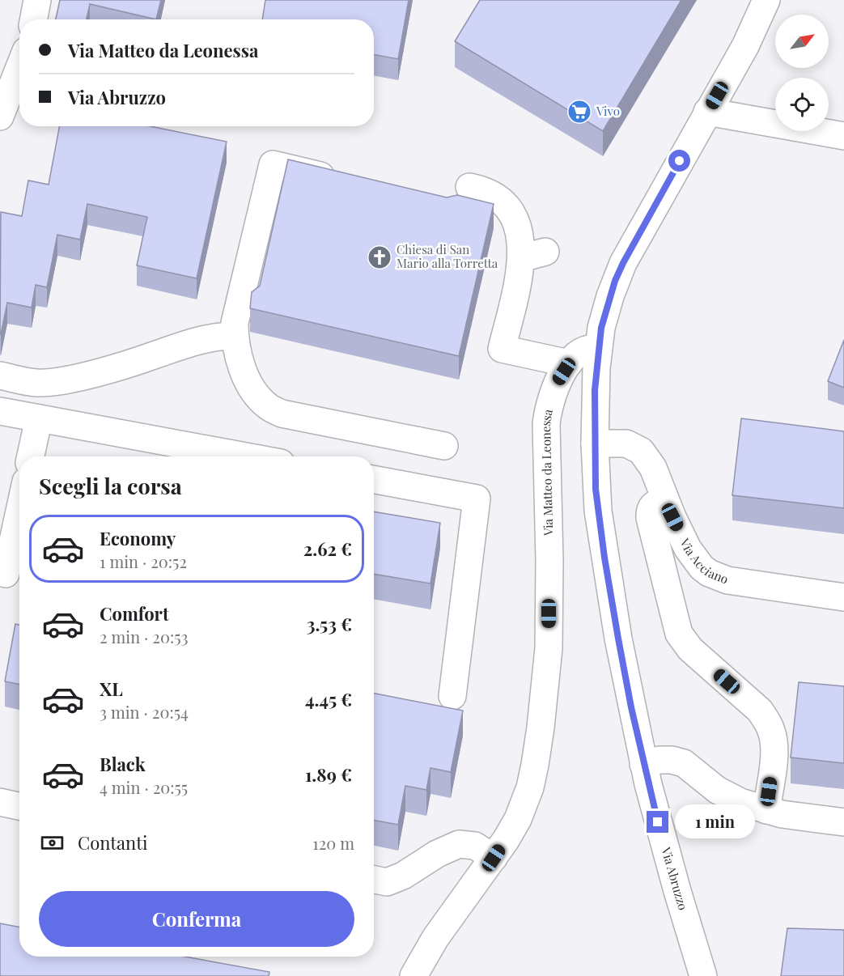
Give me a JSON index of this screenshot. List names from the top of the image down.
{
  "streets": {
    "street": ["Via Matteo da Leonessa", "Via Acciano", "Via Abruzzo"]
  },
  "crossings": [
    ["Via Matteo da Leonessa", "Via Abruzzo"],
    ["Via Acciano", "Via Abruzzo"]
  ],
  "places": {
    "supermarket": ["Vivo"],
    "church": ["Chiesa di San Mario alla Torretta"]
  },
  "north": "top right",
  "page": {
    "banner": ["Via Matteo da Leonessa", "Via Abruzzo"],
    "heading": "Scegli la corsa",
    "list": [
      {
        "name": "Economy",
        "note": "1 min · 20:52",
        "value": "2.62 €"
      },
      {
        "name": "Comfort",
        "note": "2 min · 20:53",
        "value": "3.53 €"
      },
      {
        "name": "XL",
        "note": "3 min · 20:54",
        "value": "4.45 €"
      },
      {
        "name": "Black",
        "note": "4 min · 20:55",
        "value": "1.89 €"
      }
    ],
    "bubble": "1 min",
    "pay": ["Contanti", "120 m"],
    "buttons": "Conferma"
  }
}
